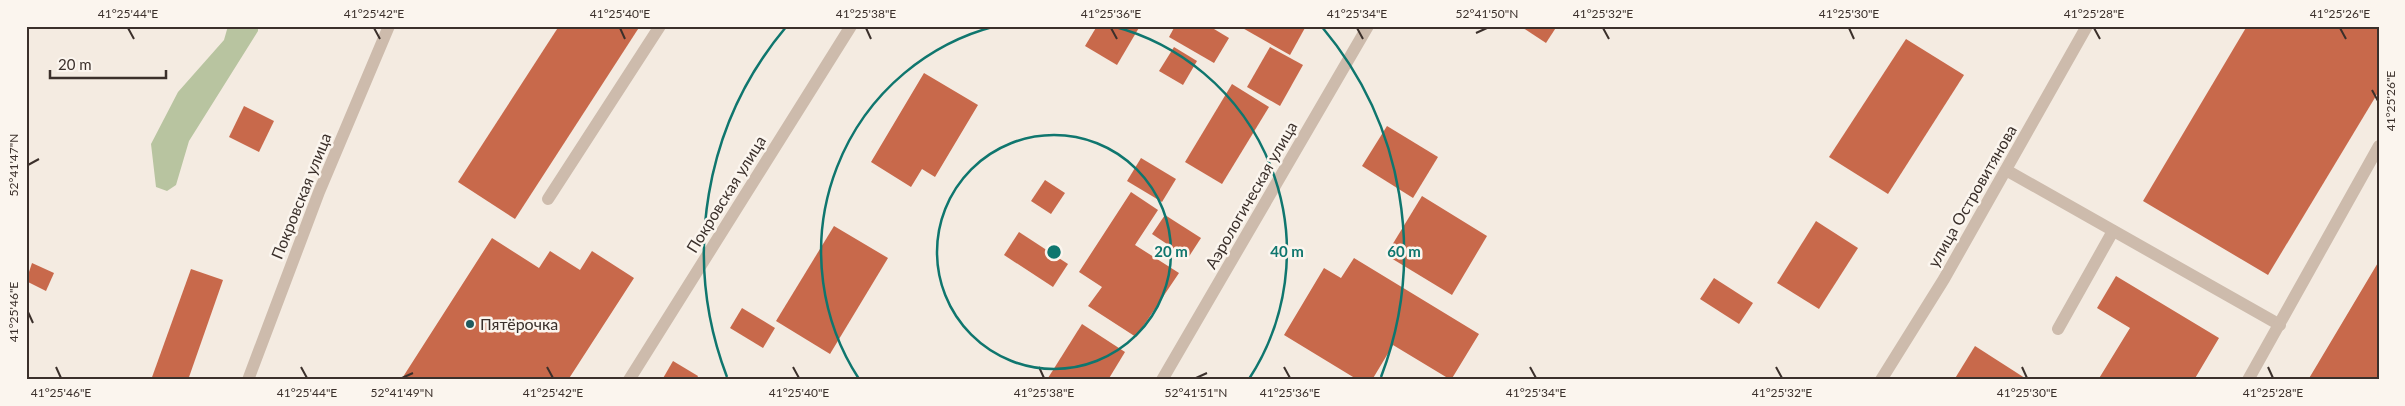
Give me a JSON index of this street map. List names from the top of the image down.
{
  "streets": {
    "street": ["Покровская улица", "Аэрологическая улица", "улица Островитянова"]
  },
  "places": ["Пятёрочка"],
  "scale_bar": "20 m",
  "coordinates": [
    "41°25'44\"E",
    "41°25'42\"E",
    "41°25'40\"E",
    "41°25'38\"E",
    "41°25'36\"E",
    "41°25'34\"E",
    "52°41'50\"N",
    "41°25'32\"E",
    "41°25'30\"E",
    "41°25'28\"E",
    "41°25'26\"E",
    "52°41'47\"N",
    "41°25'46\"E",
    "52°41'49\"N",
    "52°41'51\"N"
  ],
  "rings": ["20 m", "40 m", "60 m"]
}
